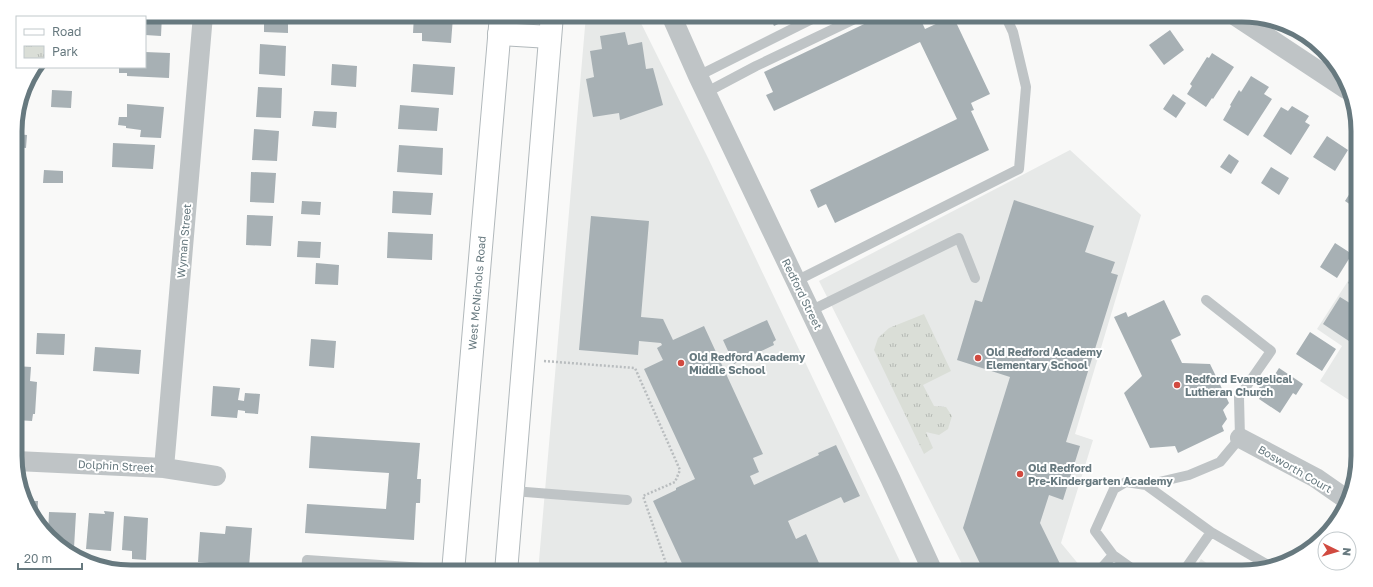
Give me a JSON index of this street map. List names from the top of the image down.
{
  "streets": {
    "main road": ["West McNichols Road"],
    "street": [
      "Wyman Street",
      "Redford Street",
      "Dolphin Street",
      "Bosworth Court"
    ]
  },
  "crossings": [
    ["Wyman Street", "Dolphin Street"]
  ],
  "places": [
    "Old Redford Academy Elementary School",
    "Old Redford Academy Middle School",
    "Redford Evangelical Lutheran Church",
    "Old Redford Pre-Kindergarten Academy"
  ],
  "legend": ["Road", "Park"],
  "scale_bar": "20 m",
  "north": "right"
}
